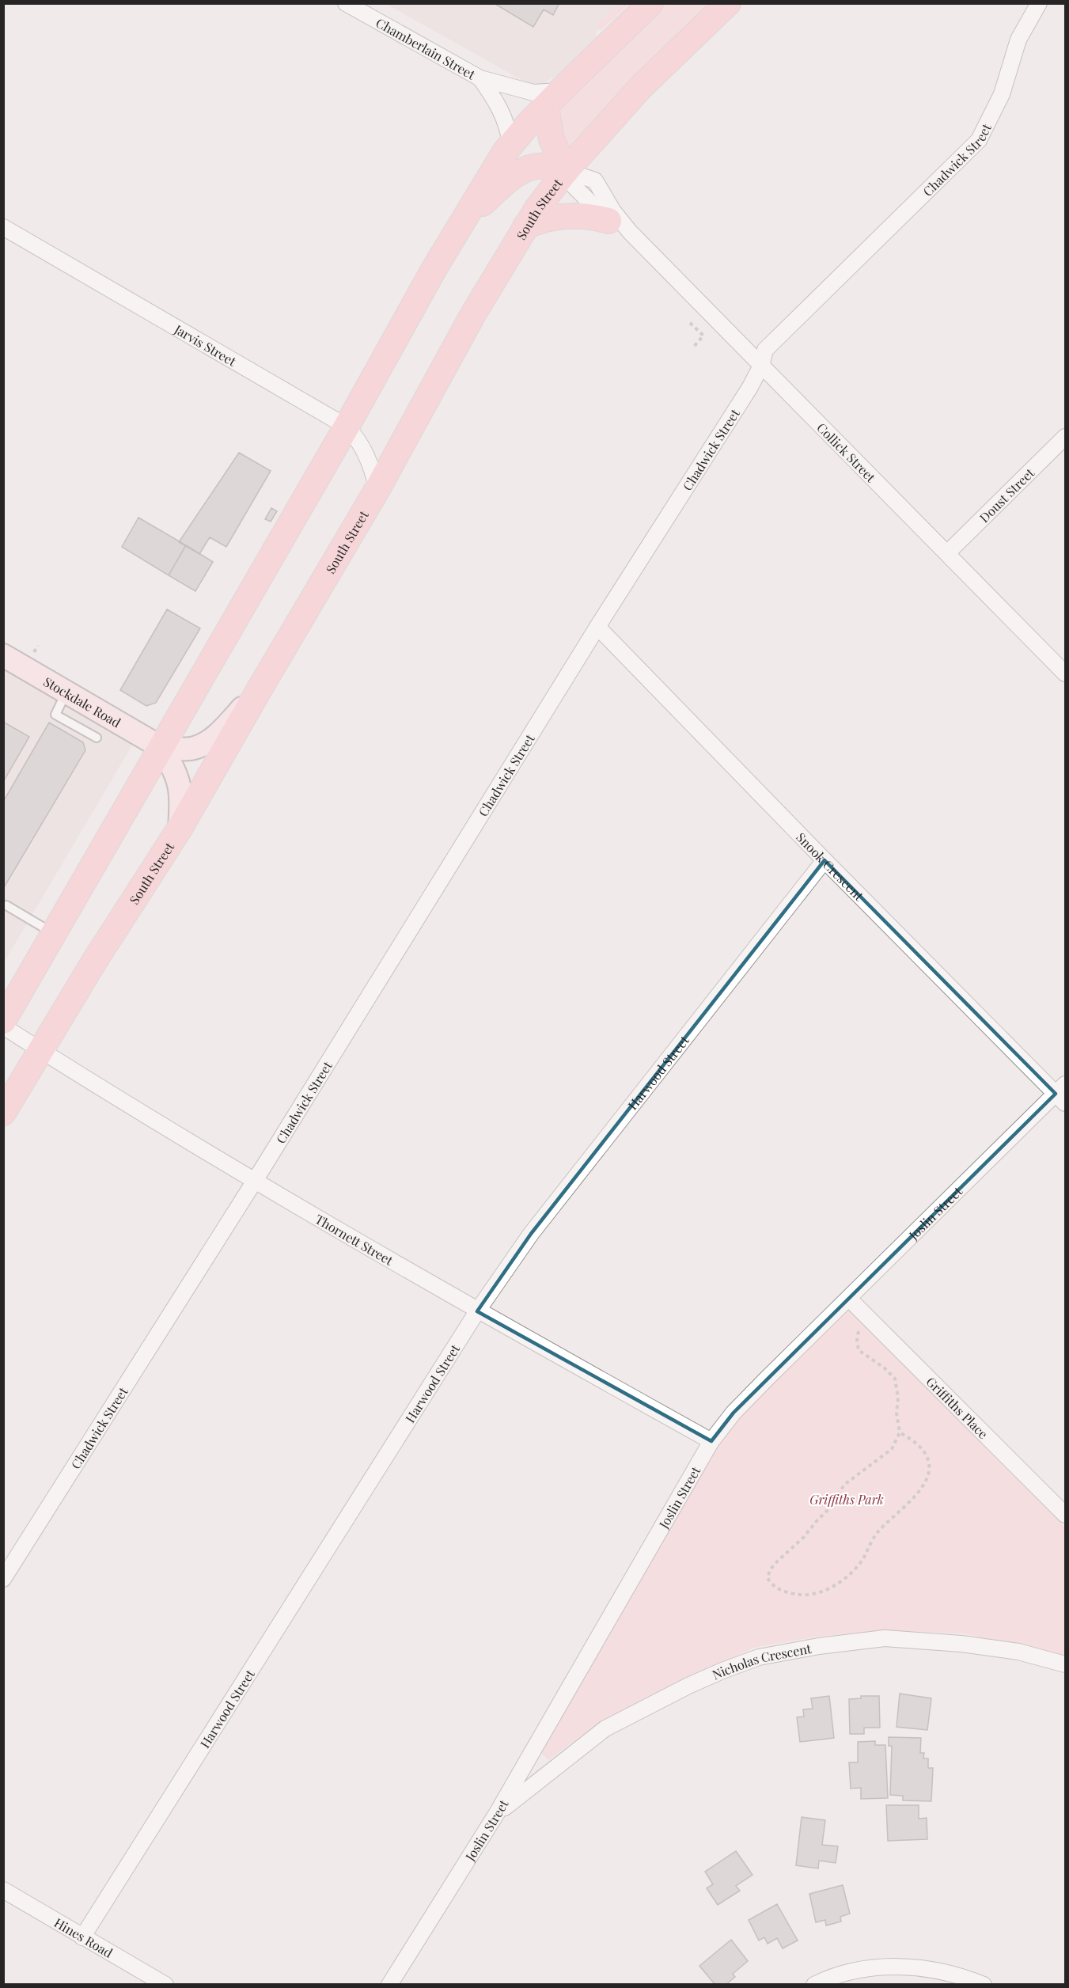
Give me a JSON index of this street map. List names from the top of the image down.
{
  "streets": {
    "main road": ["South Street"],
    "street": [
      "Chamberlain Street",
      "Chadwick Street",
      "Jarvis Street",
      "Collick Street",
      "Doust Street",
      "Stockdale Road",
      "Snook Crescent",
      "Harwood Street",
      "Joslin Street",
      "Thornett Street",
      "Griffiths Place",
      "Nicholas Crescent",
      "Hines Road"
    ]
  },
  "crossings": [
    ["Chadwick Street", "Collick Street"],
    ["Chadwick Street", "Snook Crescent"],
    ["Chadwick Street", "Thornett Street"],
    ["South Street", "Jarvis Street"],
    ["South Street", "Collick Street"],
    ["South Street", "Stockdale Road"],
    ["South Street", "Thornett Street"],
    ["Collick Street", "Doust Street"],
    ["Snook Crescent", "Harwood Street"],
    ["Snook Crescent", "Joslin Street"],
    ["Harwood Street", "Thornett Street"],
    ["Harwood Street", "Hines Road"],
    ["Joslin Street", "Thornett Street"],
    ["Joslin Street", "Griffiths Place"],
    ["Joslin Street", "Nicholas Crescent"]
  ],
  "parks": ["Griffiths Park"]
}
